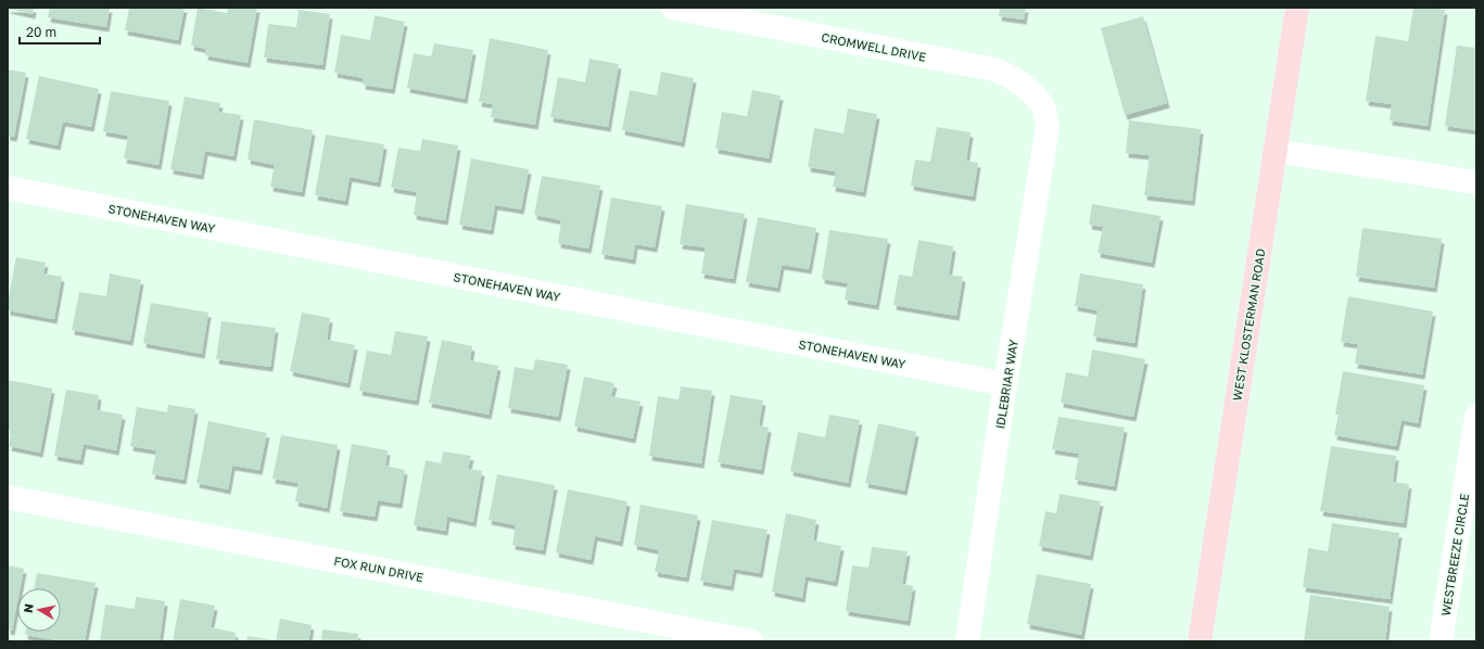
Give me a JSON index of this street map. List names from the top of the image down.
{
  "streets": {
    "street": [
      "CROMWELL DRIVE",
      "STONEHAVEN WAY",
      "WEST KLOSTERMAN ROAD",
      "IDLEBRIAR WAY",
      "WESTBREEZE CIRCLE",
      "FOX RUN DRIVE"
    ]
  },
  "crossings": [
    ["CROMWELL DRIVE", "IDLEBRIAR WAY"],
    ["STONEHAVEN WAY", "IDLEBRIAR WAY"]
  ],
  "scale_bar": "20 m",
  "north": "left"
}
